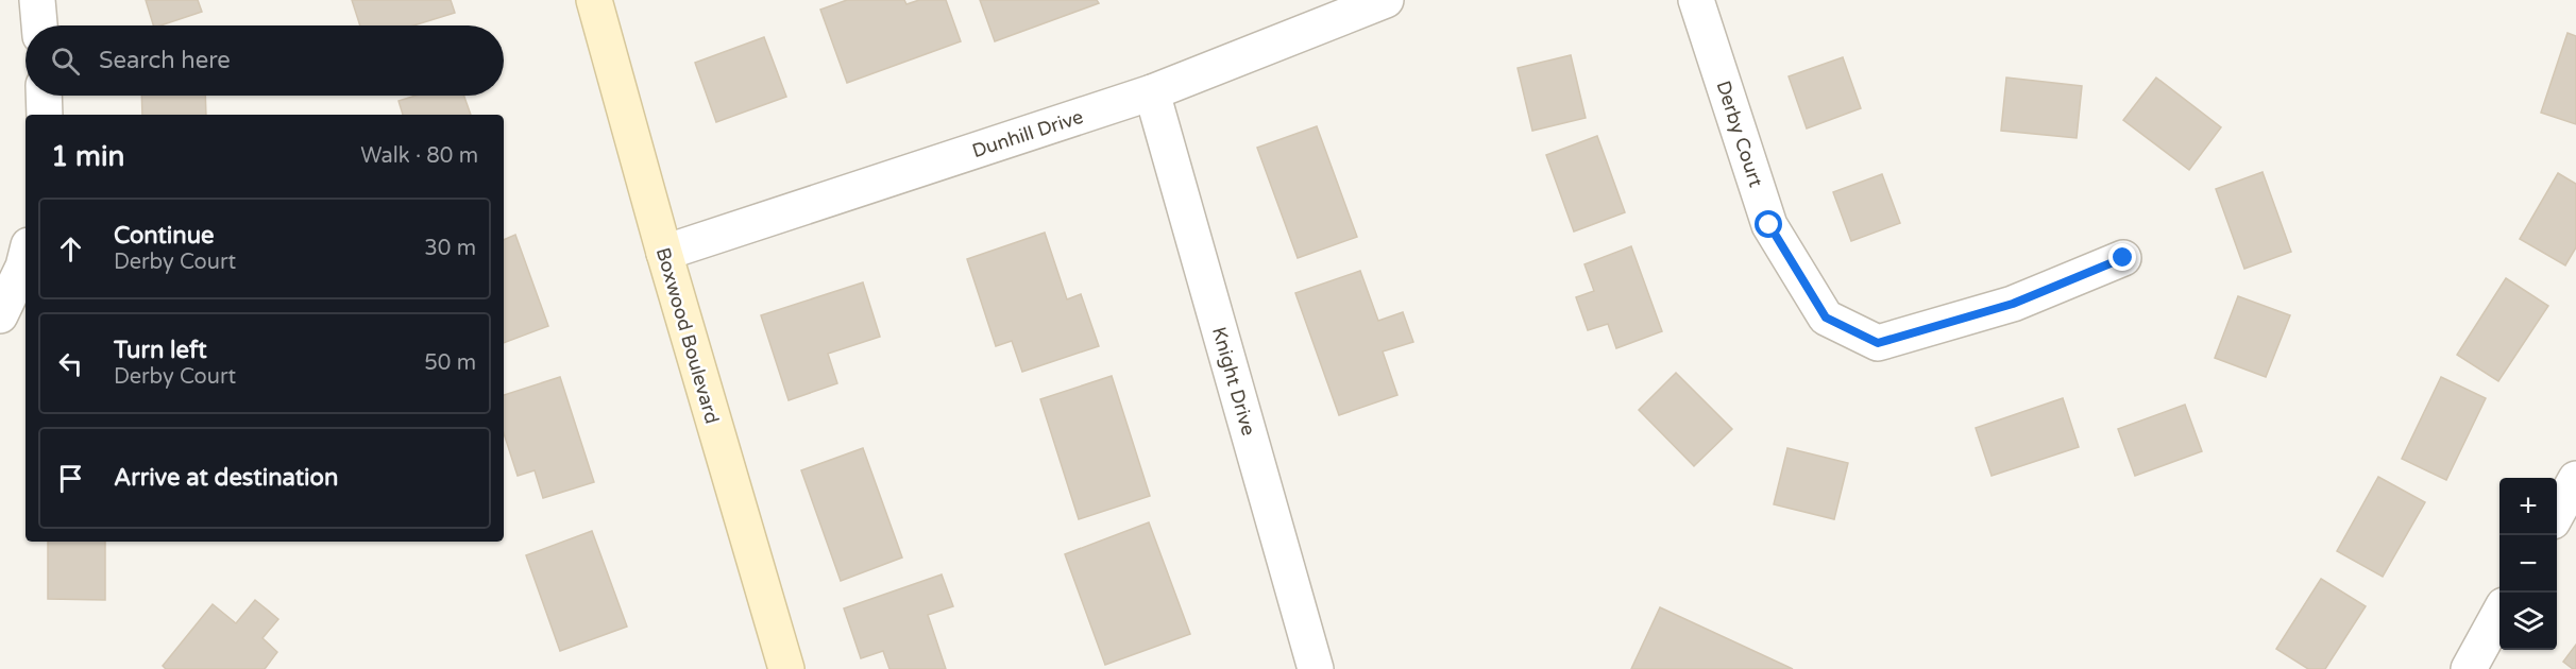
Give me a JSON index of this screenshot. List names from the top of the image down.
{
  "streets": {
    "street": [
      "Dunhill Drive",
      "Derby Court",
      "Boxwood Boulevard",
      "Knight Drive"
    ]
  },
  "crossings": [
    ["Dunhill Drive", "Boxwood Boulevard"],
    ["Dunhill Drive", "Knight Drive"]
  ],
  "page": {
    "search": "Search here",
    "heading": ["1 min", "Walk · 80 m"],
    "list": [
      ["Continue", "Derby Court", "30 m"],
      ["Turn left", "Derby Court", "50 m"],
      "Arrive at destination"
    ],
    "map_buttons": ["+", "−"]
  }
}
